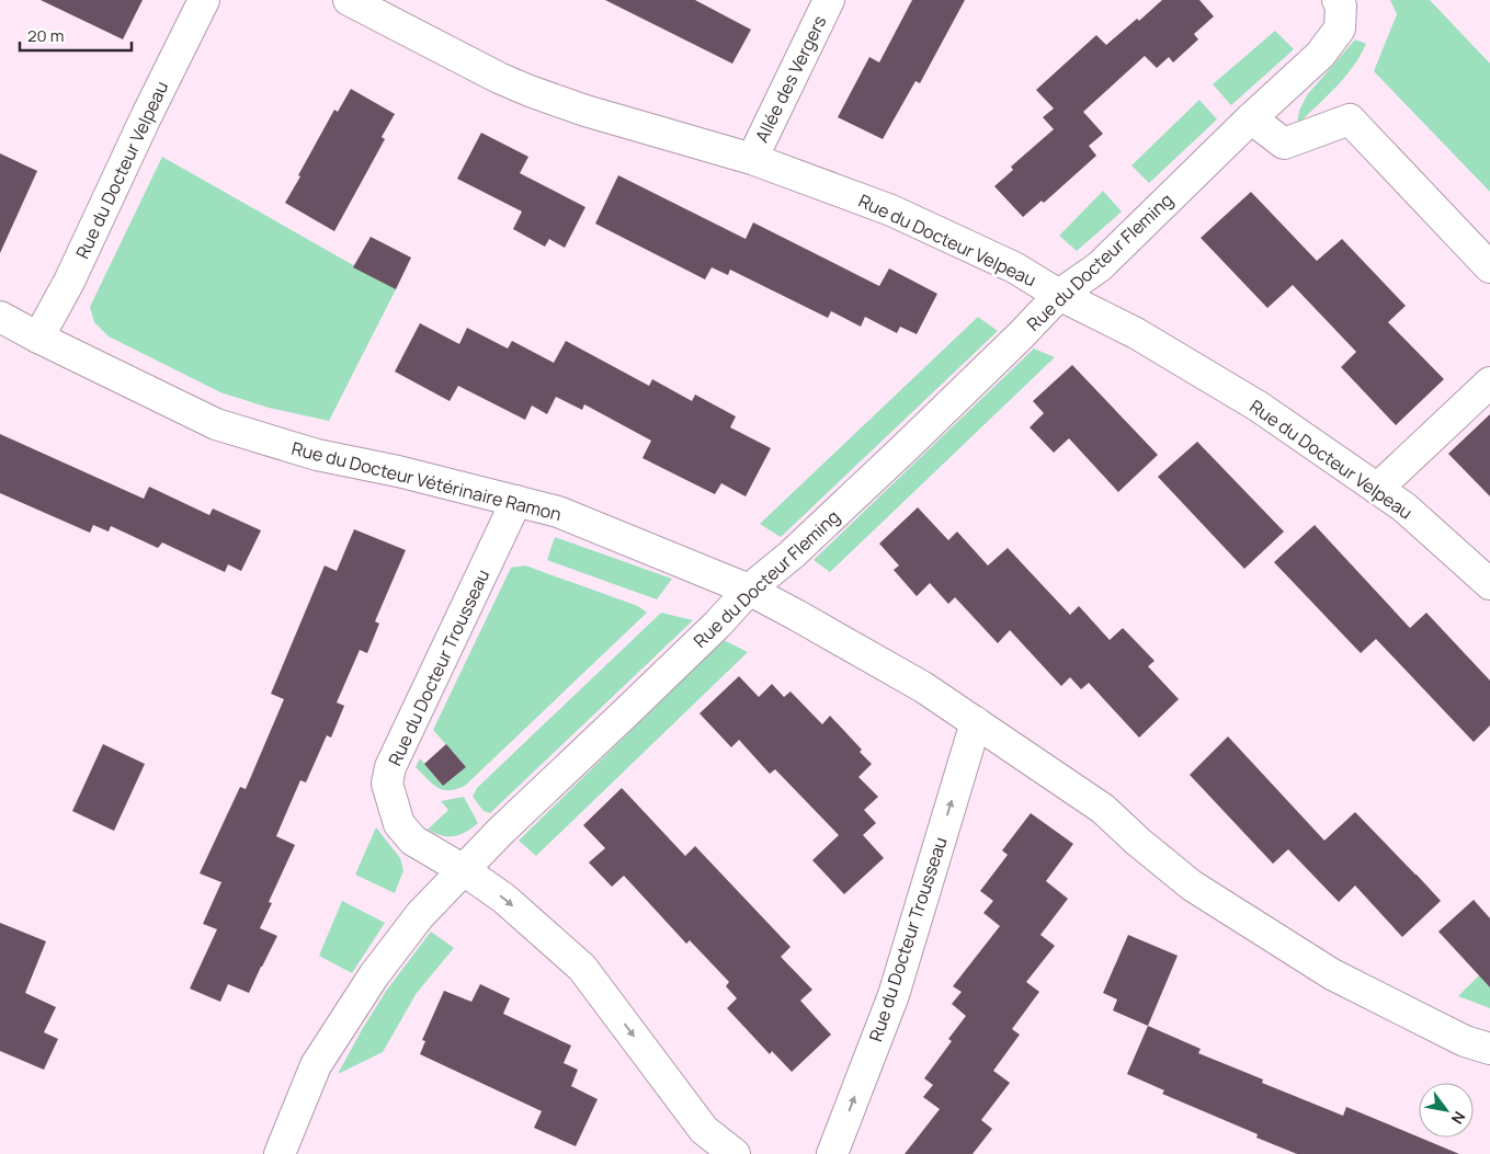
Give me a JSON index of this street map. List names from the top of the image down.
{
  "streets": {
    "street": [
      "Allée des Vergers",
      "Rue du Docteur Velpeau",
      "Rue du Docteur Fleming",
      "Rue du Docteur Vétérinaire Ramon",
      "Rue du Docteur Trousseau"
    ]
  },
  "crossings": [
    ["Allée des Vergers", "Rue du Docteur Velpeau"],
    ["Rue du Docteur Velpeau", "Rue du Docteur Fleming"],
    ["Rue du Docteur Velpeau", "Rue du Docteur Vétérinaire Ramon"],
    ["Rue du Docteur Fleming", "Rue du Docteur Vétérinaire Ramon"],
    ["Rue du Docteur Fleming", "Rue du Docteur Trousseau"],
    ["Rue du Docteur Vétérinaire Ramon", "Rue du Docteur Trousseau"]
  ],
  "scale_bar": "20 m",
  "north": "bottom right"
}
